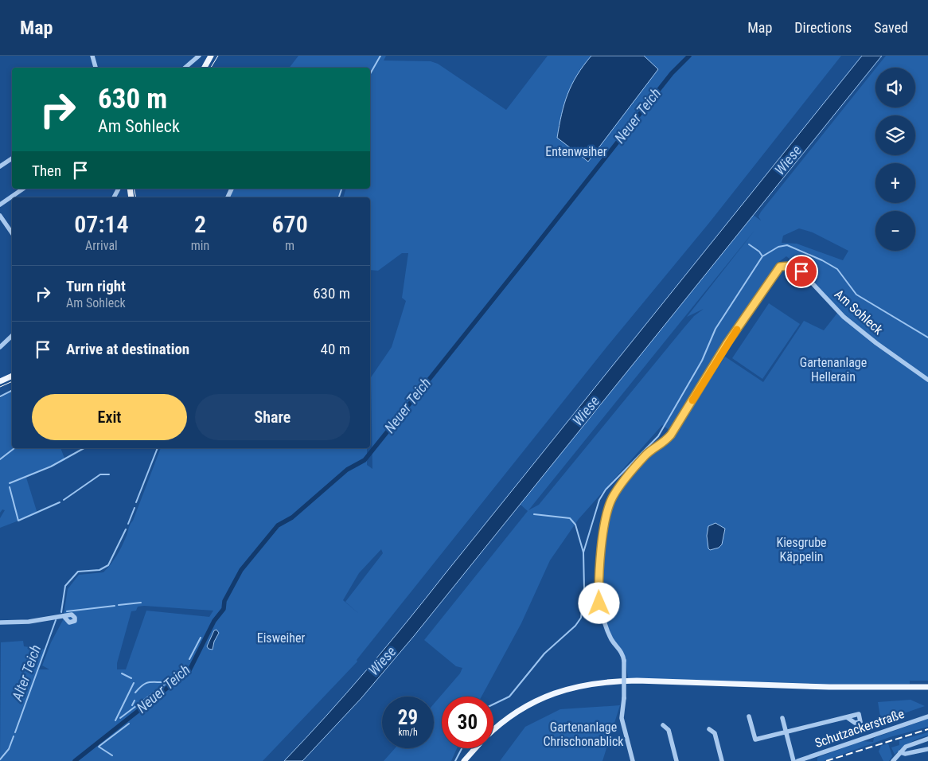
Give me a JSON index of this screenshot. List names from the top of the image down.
{
  "streets": {
    "street": ["Am Sohleck", "Schutzackerstraße"]
  },
  "water": ["Neuer Teich", "Wiese", "Alter Teich"],
  "parks": [
    "Entenweiher",
    "Gartenanlage Hellerain",
    "Kiesgrube Käppelin",
    "Eisweiher",
    "Gartenanlage Chrischonablick"
  ],
  "page": {
    "header": "Map",
    "nav": ["Map", "Directions", "Saved"],
    "map_buttons": ["+", "−"],
    "turn": ["630 m", "Am Sohleck"],
    "then": "Then",
    "eta": [
      "07:14",
      "Arrival",
      "2",
      "min",
      "670",
      "m"
    ],
    "list": [
      {
        "name": "Turn right",
        "note": "Am Sohleck",
        "value": "630 m"
      },
      {
        "name": "Arrive at destination",
        "value": "40 m"
      }
    ],
    "buttons": ["Exit", "Share"],
    "speed": "29 km/h",
    "limit": "30"
  }
}
